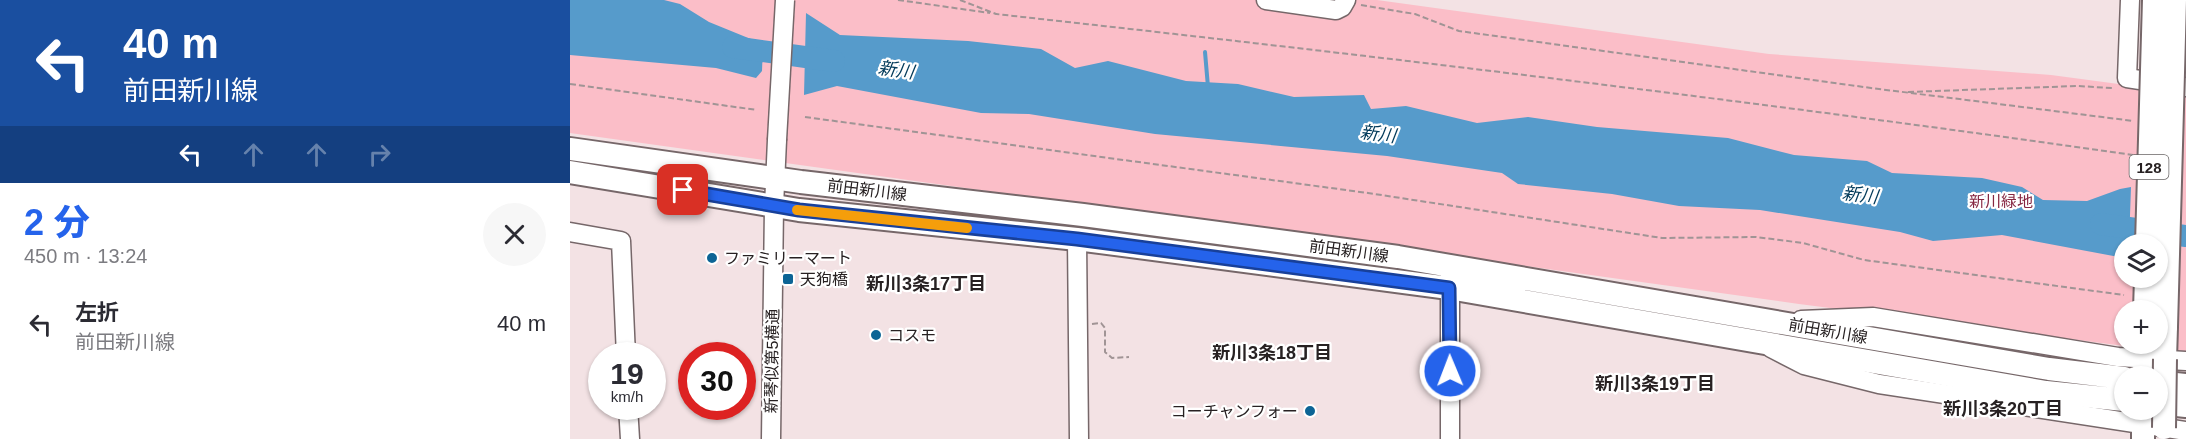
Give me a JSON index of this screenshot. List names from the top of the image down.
{
  "streets": {
    "main road": ["128", "前田新川線"],
    "street": ["新琴似第5横通"]
  },
  "crossings": [
    ["前田新川線", "新琴似第5横通"]
  ],
  "districts": [
    "新川3条17丁目",
    "新川3条18丁目",
    "新川3条19丁目",
    "新川3条20丁目"
  ],
  "water": ["新川"],
  "parks": ["新川緑地"],
  "places": {
    "other": ["ファミリーマート", "コスモ", "コーチャンフォー"],
    "transit": ["天狗橋"]
  },
  "page": {
    "turn": ["40 m", "前田新川線"],
    "heading": ["2 分", "450 m · 13:24"],
    "map_buttons": ["+", "−"],
    "list": [
      {
        "name": "左折",
        "note": "前田新川線",
        "value": "40 m"
      }
    ],
    "speed": "19 km/h",
    "limit": "30"
  }
}
